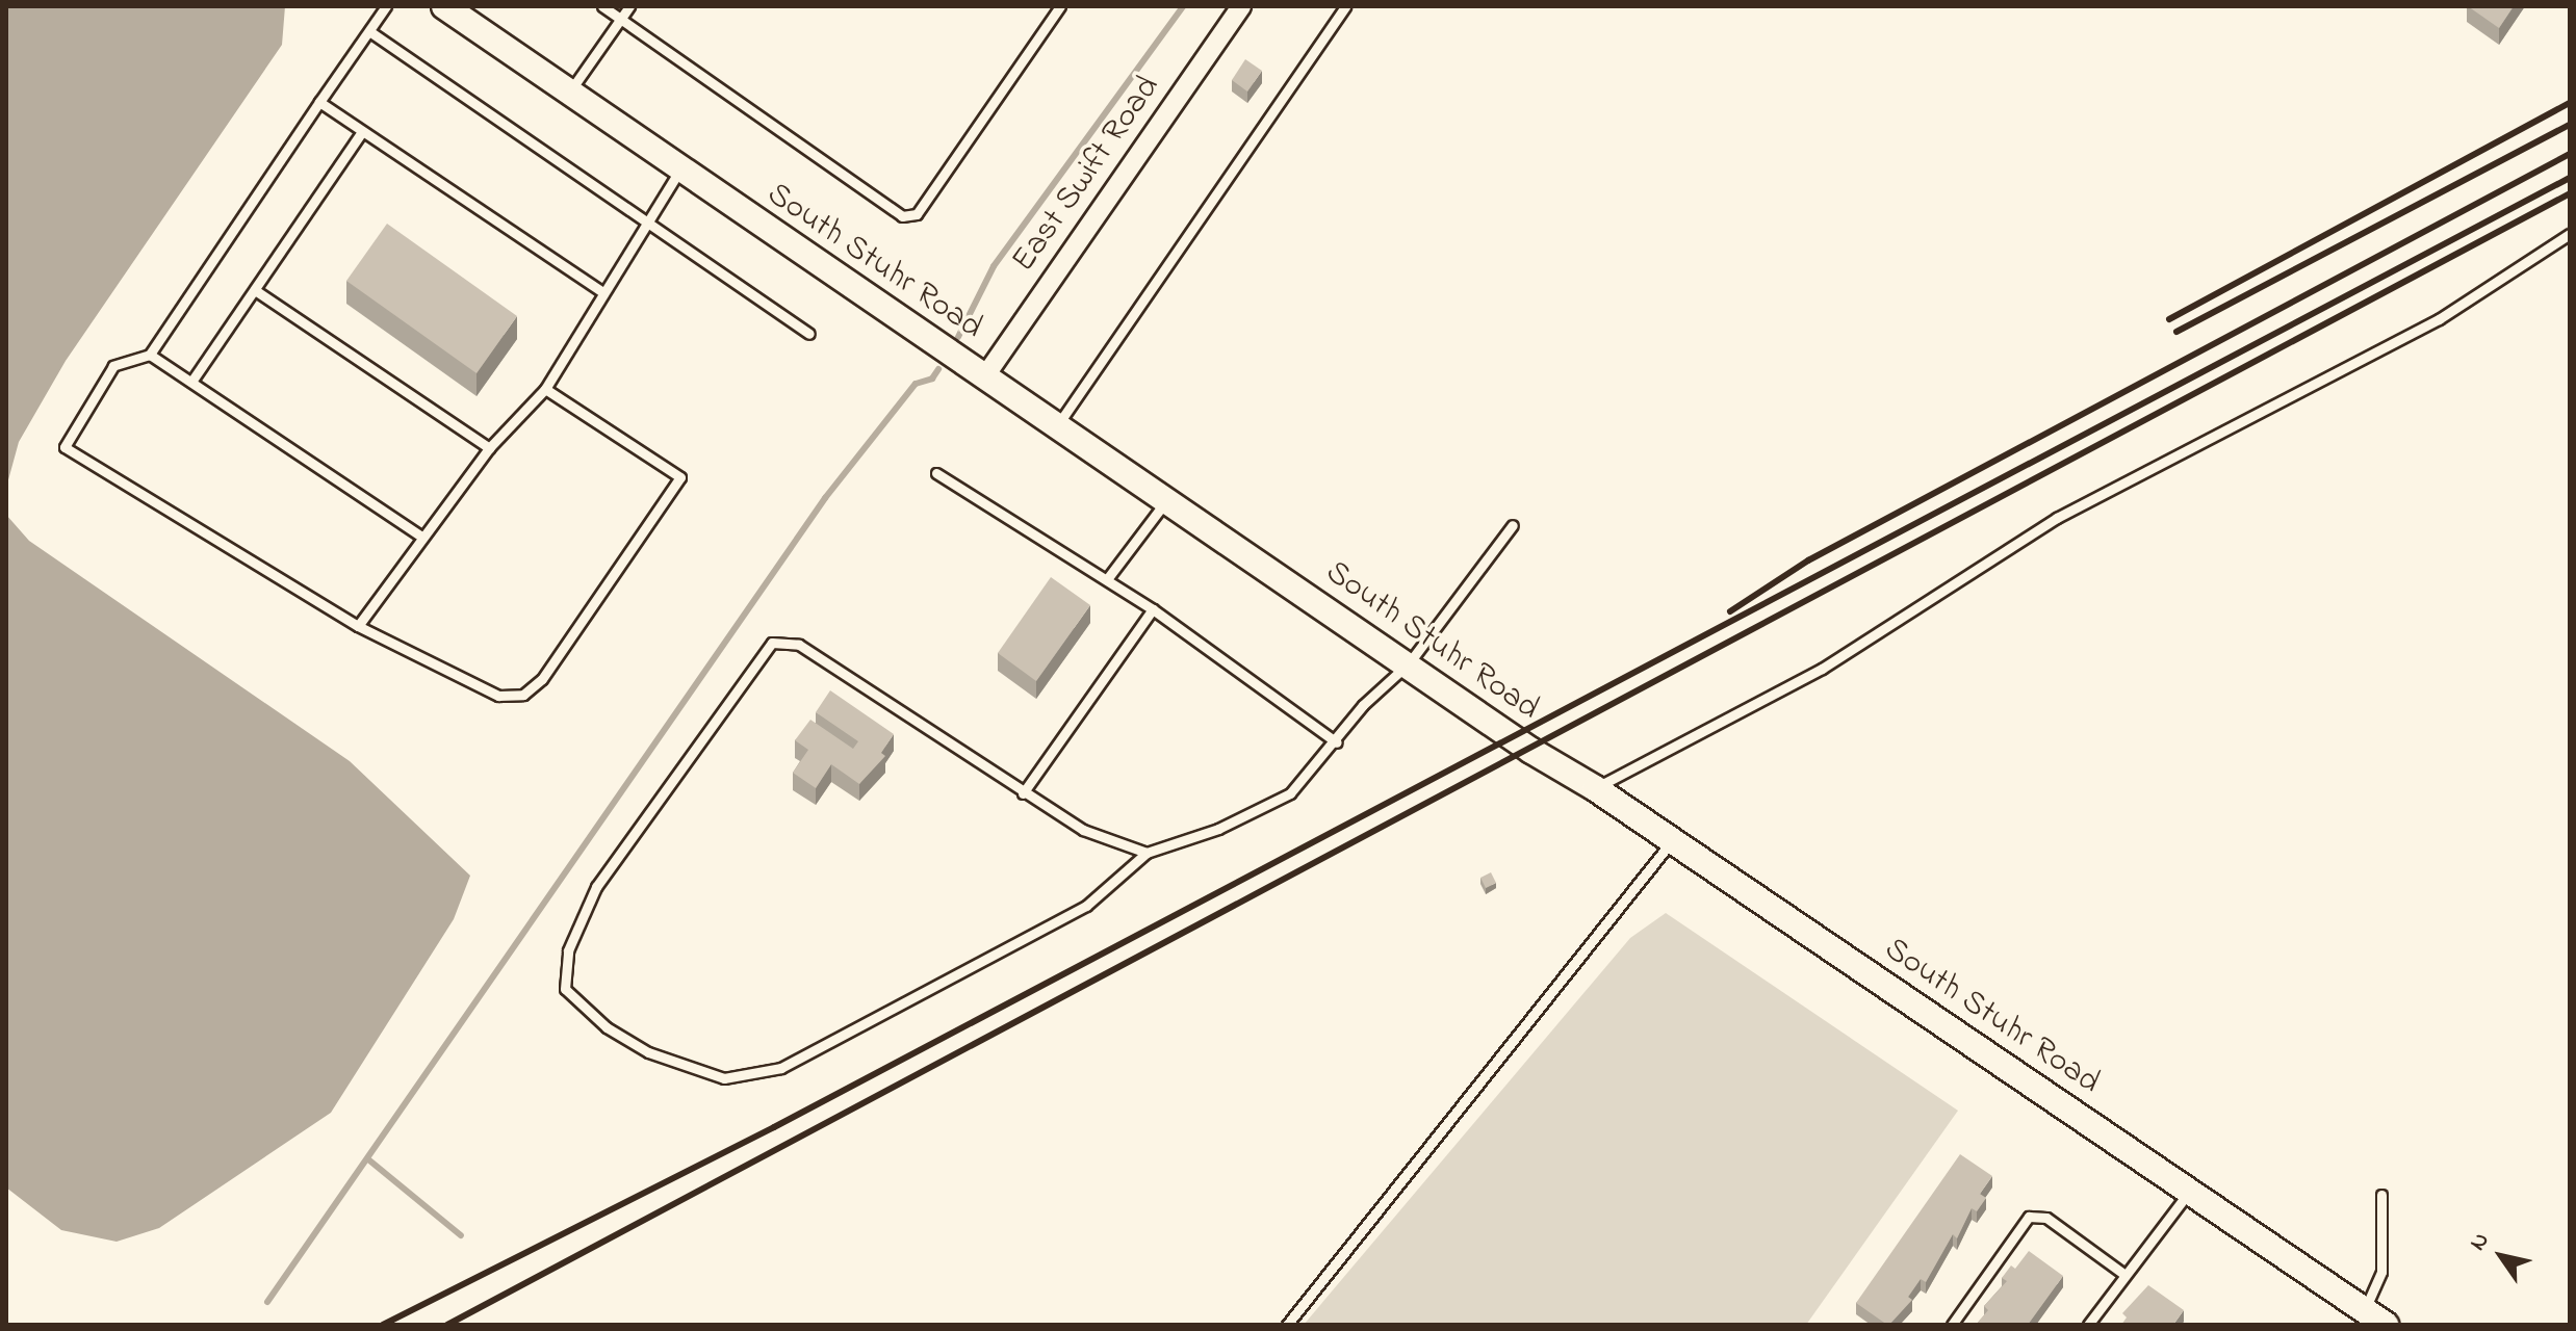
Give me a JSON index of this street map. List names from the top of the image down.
{
  "streets": {
    "main road": ["South Stuhr Road"],
    "street": ["East Swift Road"]
  },
  "crossings": [
    ["East Swift Road", "South Stuhr Road"]
  ],
  "north": "top left"
}
